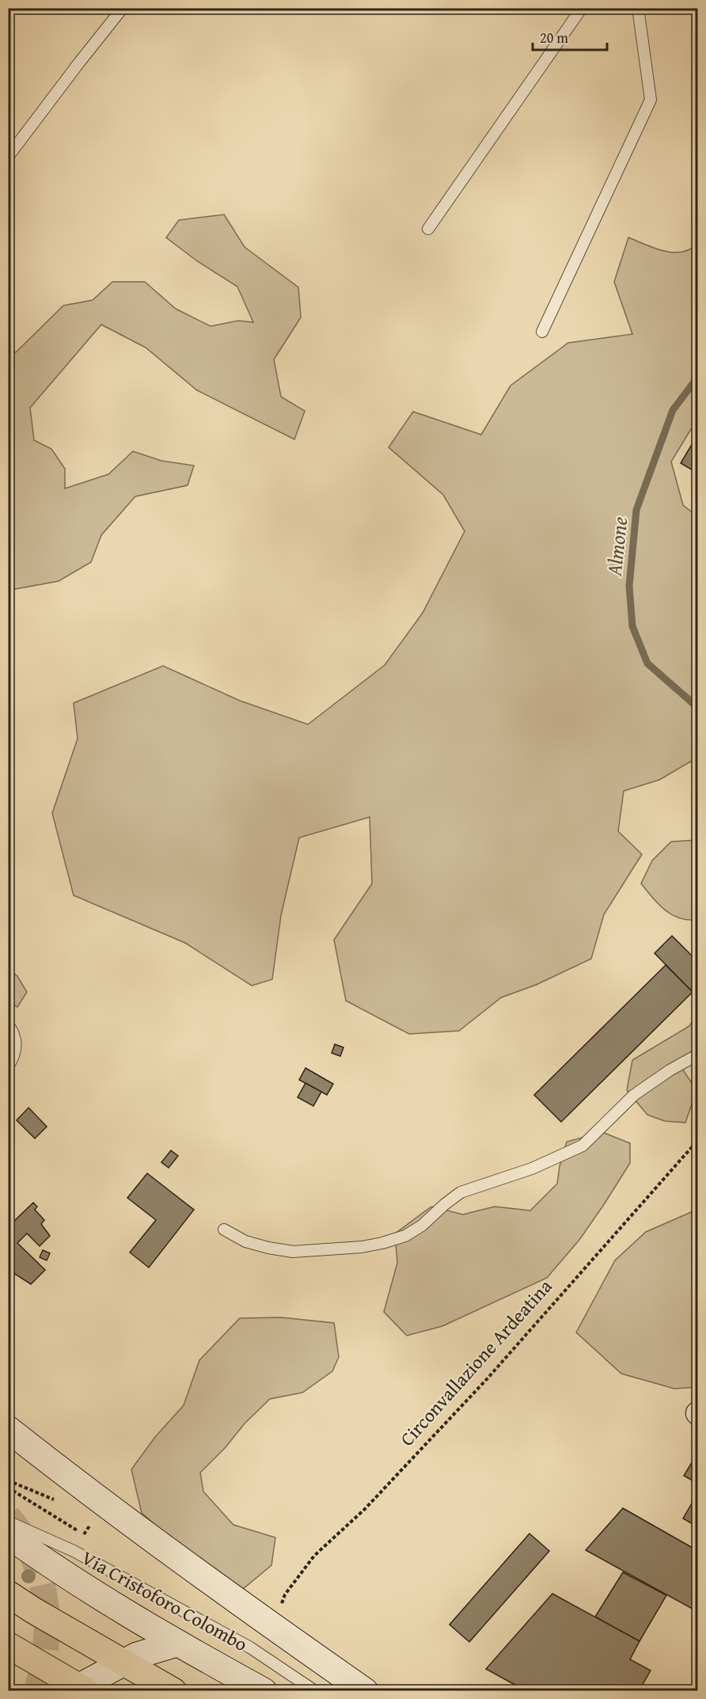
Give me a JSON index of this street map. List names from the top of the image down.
{
  "streets": {
    "main road": ["Via Cristoforo Colombo"],
    "path": ["Circonvallazione Ardeatina"]
  },
  "water": ["Almone"],
  "scale_bar": "20 m"
}
